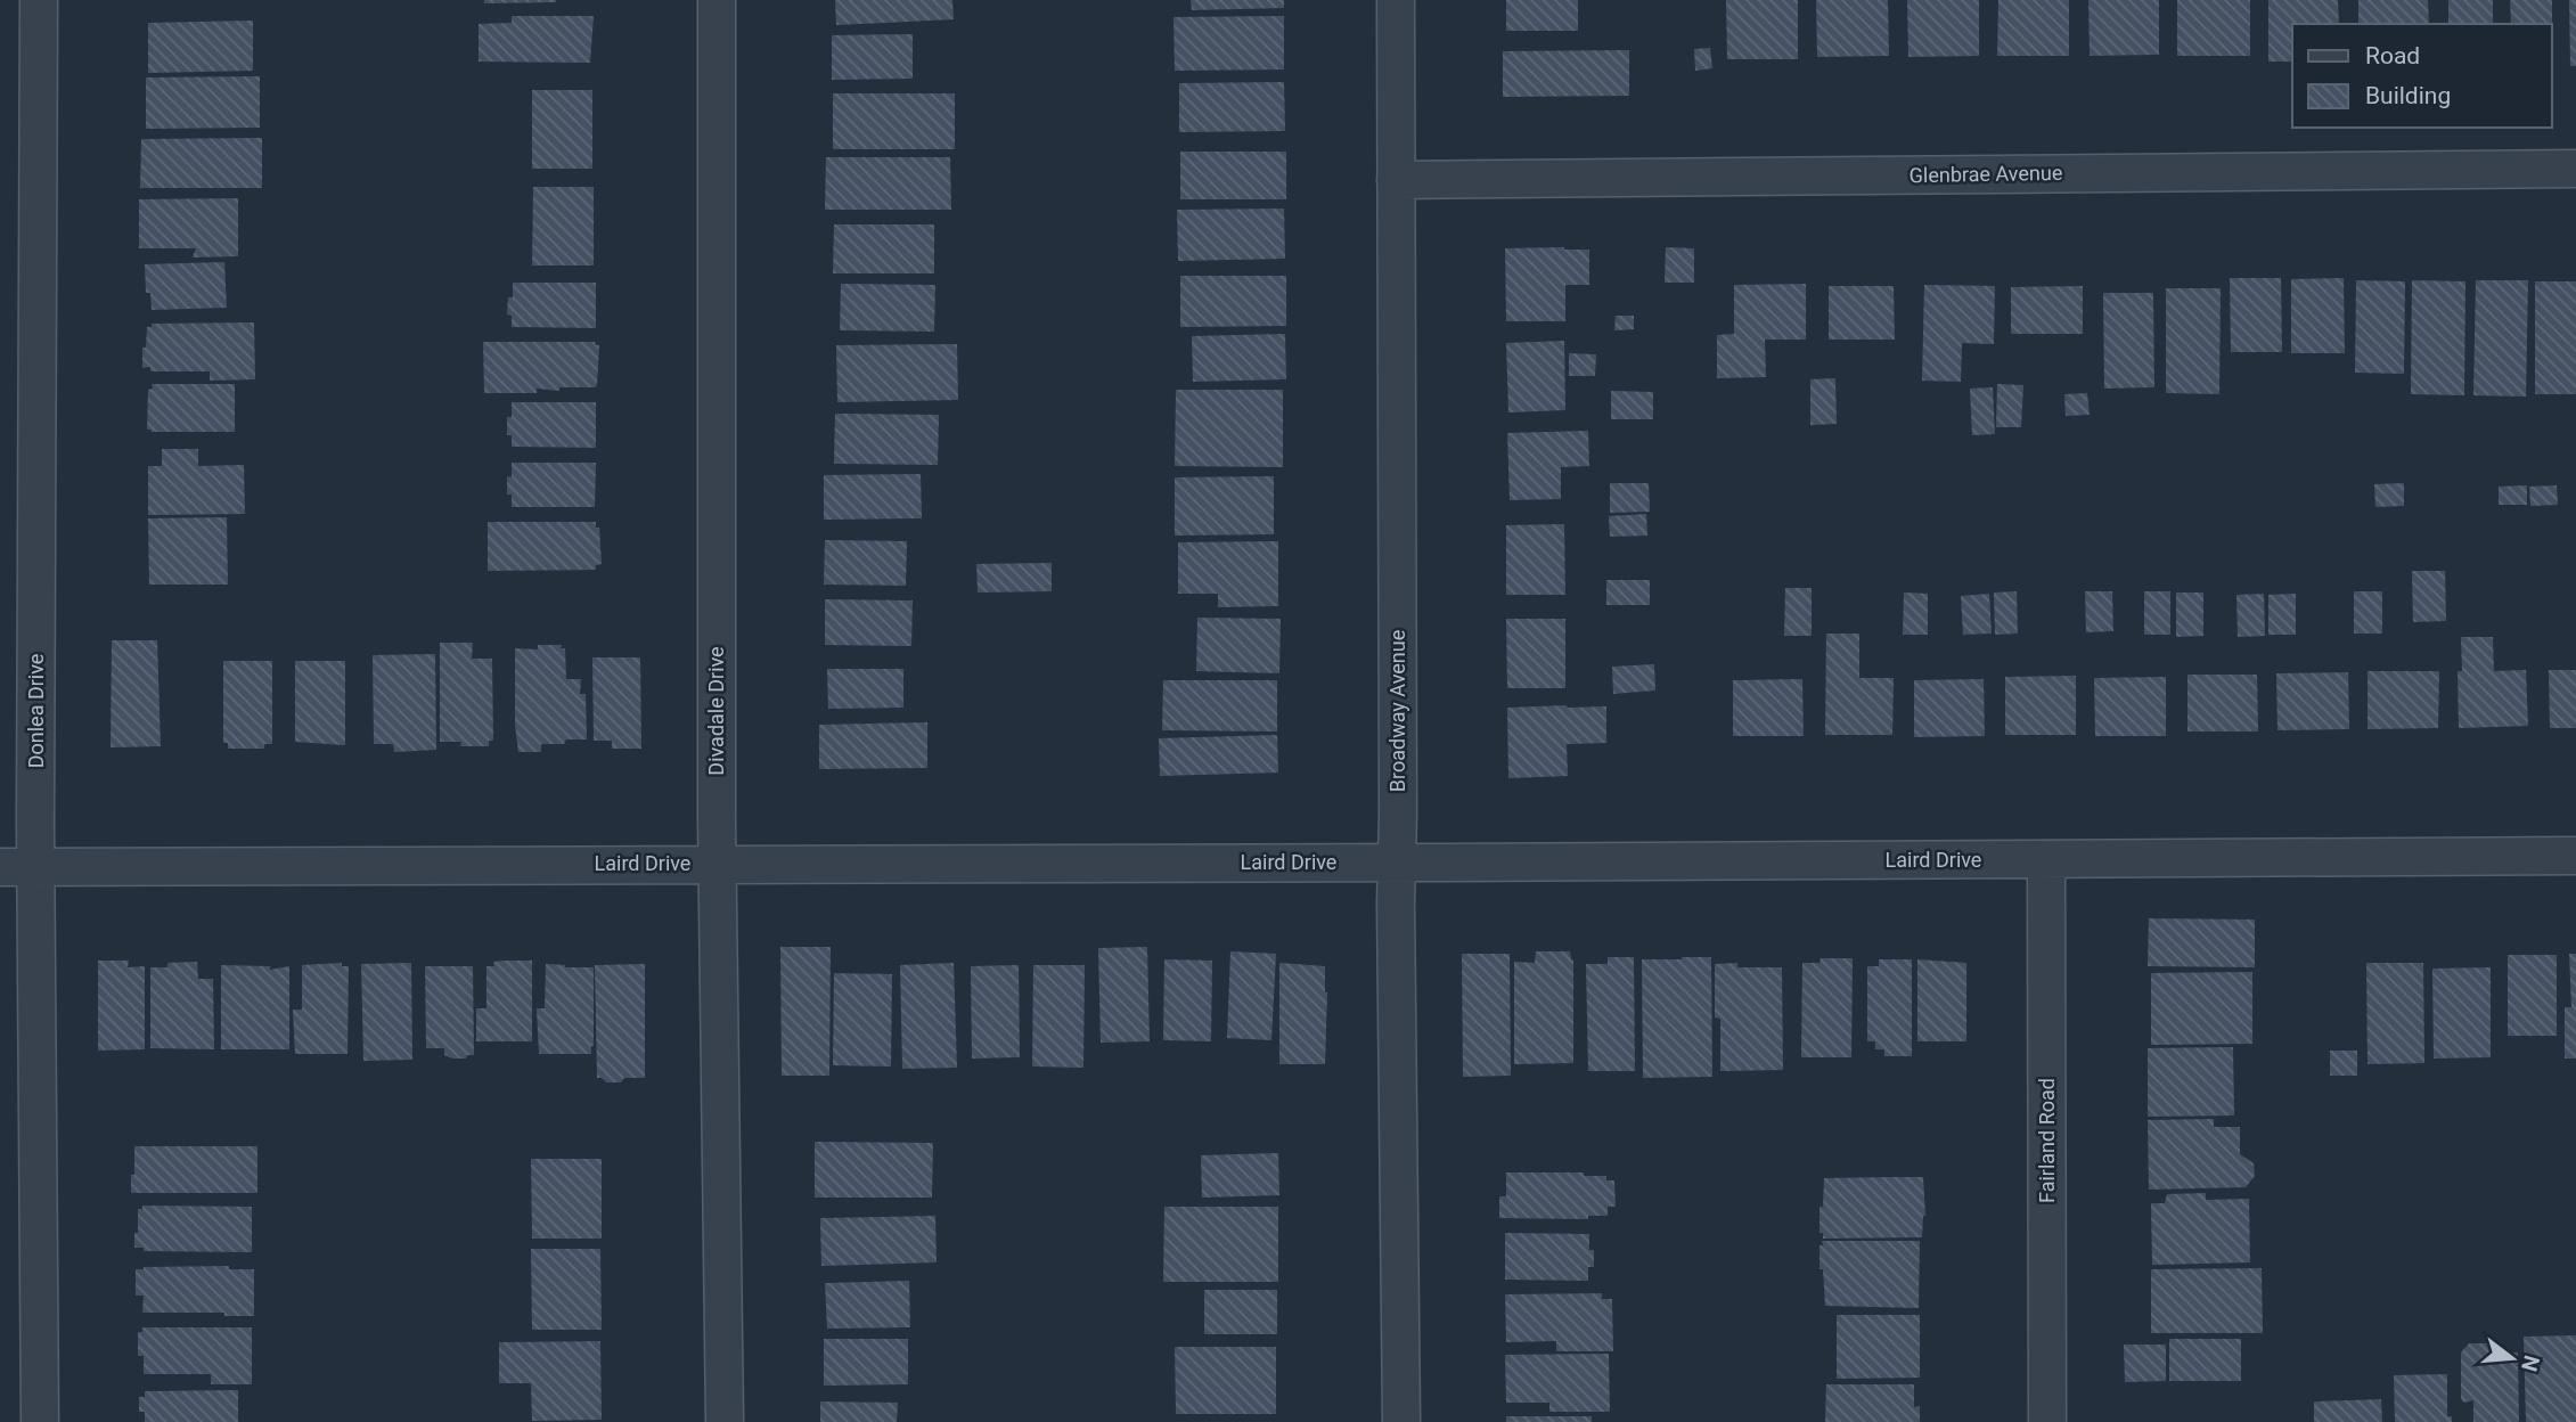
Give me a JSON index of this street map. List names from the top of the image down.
{
  "streets": {
    "street": [
      "Glenbrae Avenue",
      "Donlea Drive",
      "Divadale Drive",
      "Broadway Avenue",
      "Laird Drive",
      "Fairland Road"
    ]
  },
  "crossings": [
    ["Glenbrae Avenue", "Broadway Avenue"],
    ["Donlea Drive", "Laird Drive"],
    ["Divadale Drive", "Laird Drive"],
    ["Broadway Avenue", "Laird Drive"],
    ["Laird Drive", "Fairland Road"]
  ],
  "legend": ["Road", "Building"],
  "north": "right"
}
